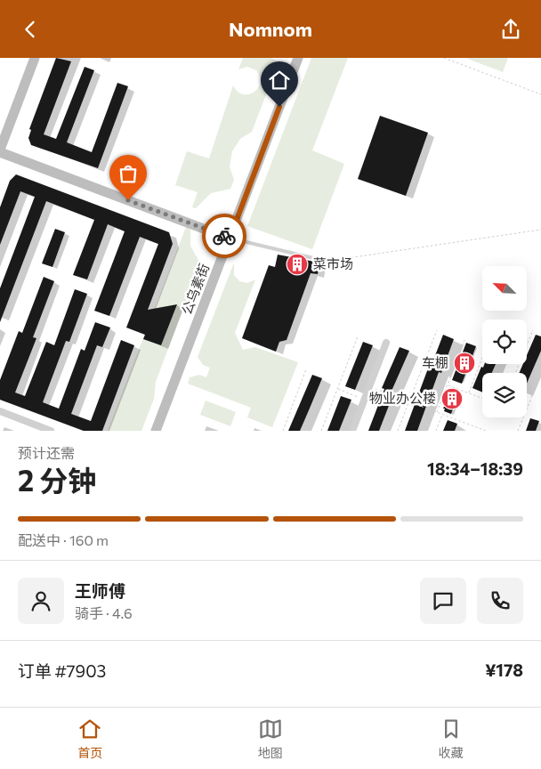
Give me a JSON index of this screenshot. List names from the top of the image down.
{
  "streets": {
    "main road": ["公乌素街"]
  },
  "places": {
    "building": ["菜市场", "车棚", "物业办公楼"]
  },
  "north": "top left",
  "page": {
    "header": "Nomnom",
    "heading": ["2 分钟", "预计还需", "18:34–18:39"],
    "panel": [
      "王师傅",
      "骑手 · 4.6",
      "订单 #7903",
      "¥178"
    ],
    "bar": "配送中 · 160 m",
    "tabs": ["首页", "地图", "收藏"]
  }
}
